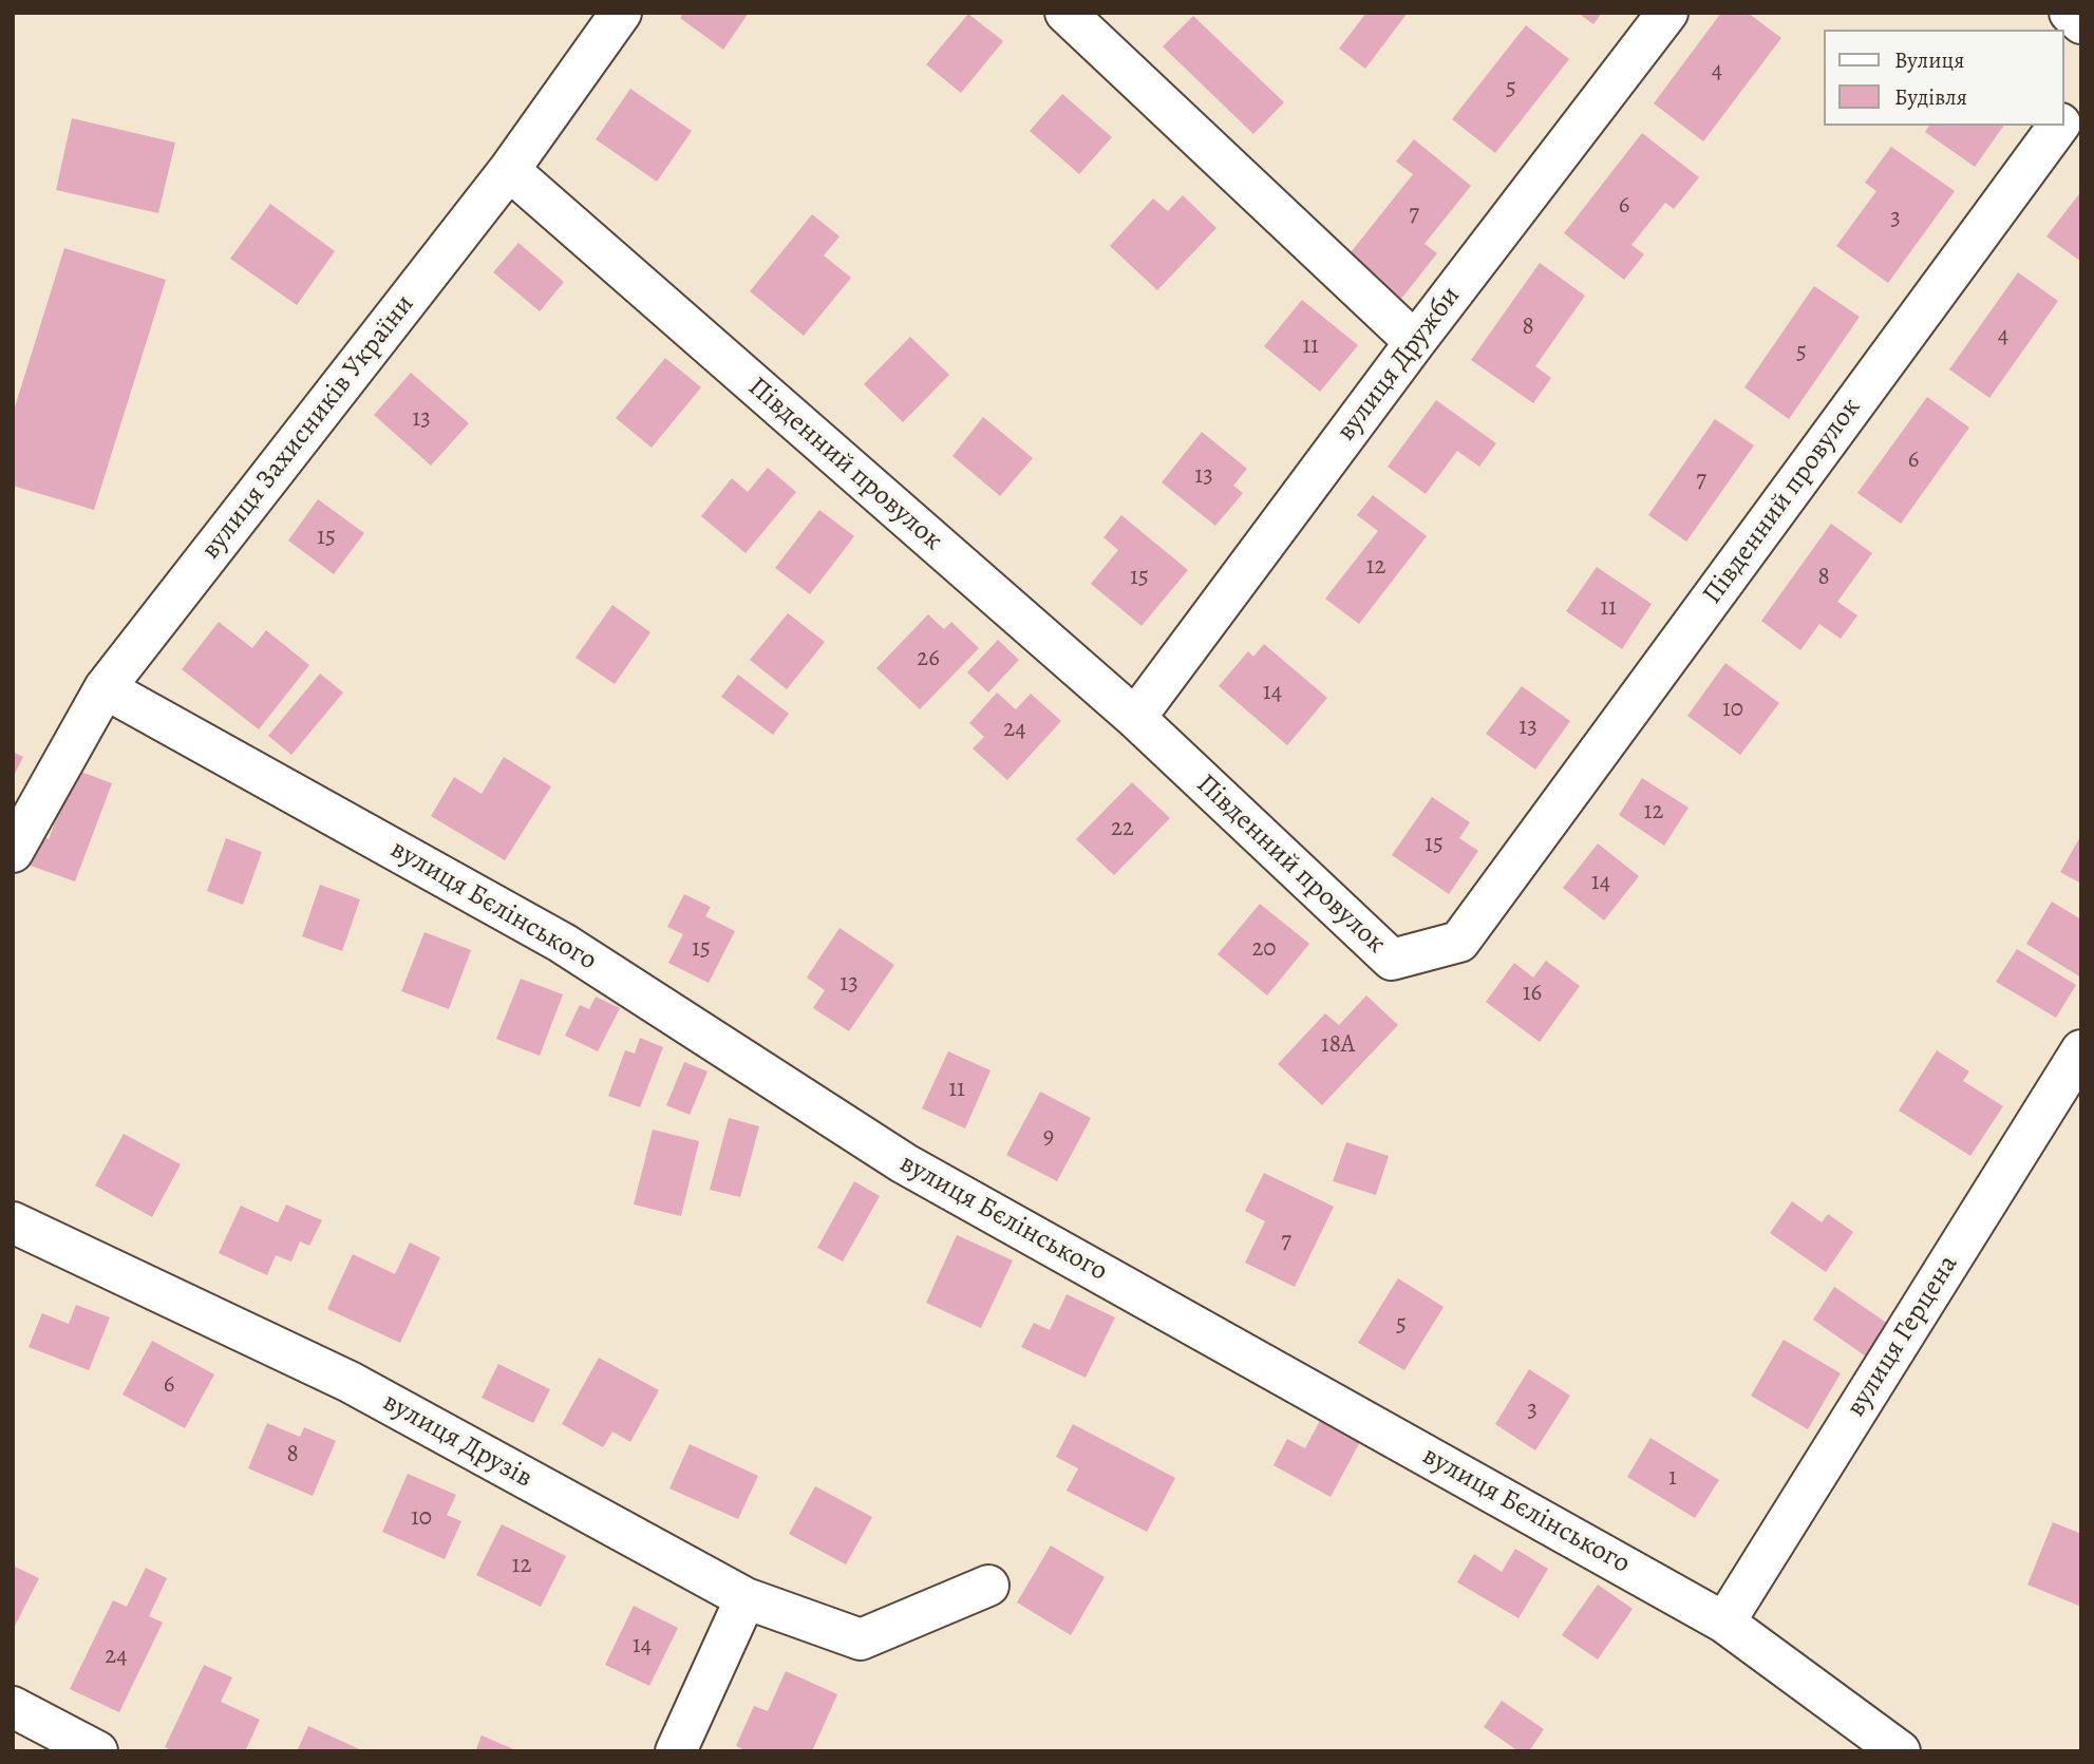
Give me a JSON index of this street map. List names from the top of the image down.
{
  "streets": {
    "street": [
      "вулиця Дружби",
      "вулиця Захисників України",
      "Південний провулок",
      "вулиця Бєлінського",
      "вулиця Герцена",
      "вулиця Друзів"
    ]
  },
  "crossings": [
    ["вулиця Дружби", "Південний провулок"],
    ["вулиця Захисників України", "Південний провулок"],
    ["вулиця Захисників України", "вулиця Бєлінського"],
    ["вулиця Бєлінського", "вулиця Герцена"]
  ],
  "house_numbers": [
    "4",
    "5",
    "6",
    "7",
    "3",
    "8",
    "4",
    "11",
    "5",
    "13",
    "6",
    "13",
    "7",
    "15",
    "12",
    "15",
    "8",
    "11",
    "26",
    "14",
    "10",
    "13",
    "24",
    "12",
    "22",
    "15",
    "14",
    "15",
    "20",
    "13",
    "16",
    "18А",
    "11",
    "9",
    "7",
    "5",
    "6",
    "3",
    "8",
    "1",
    "10",
    "12",
    "14",
    "24"
  ],
  "legend": ["Вулиця", "Будівля"]
}
